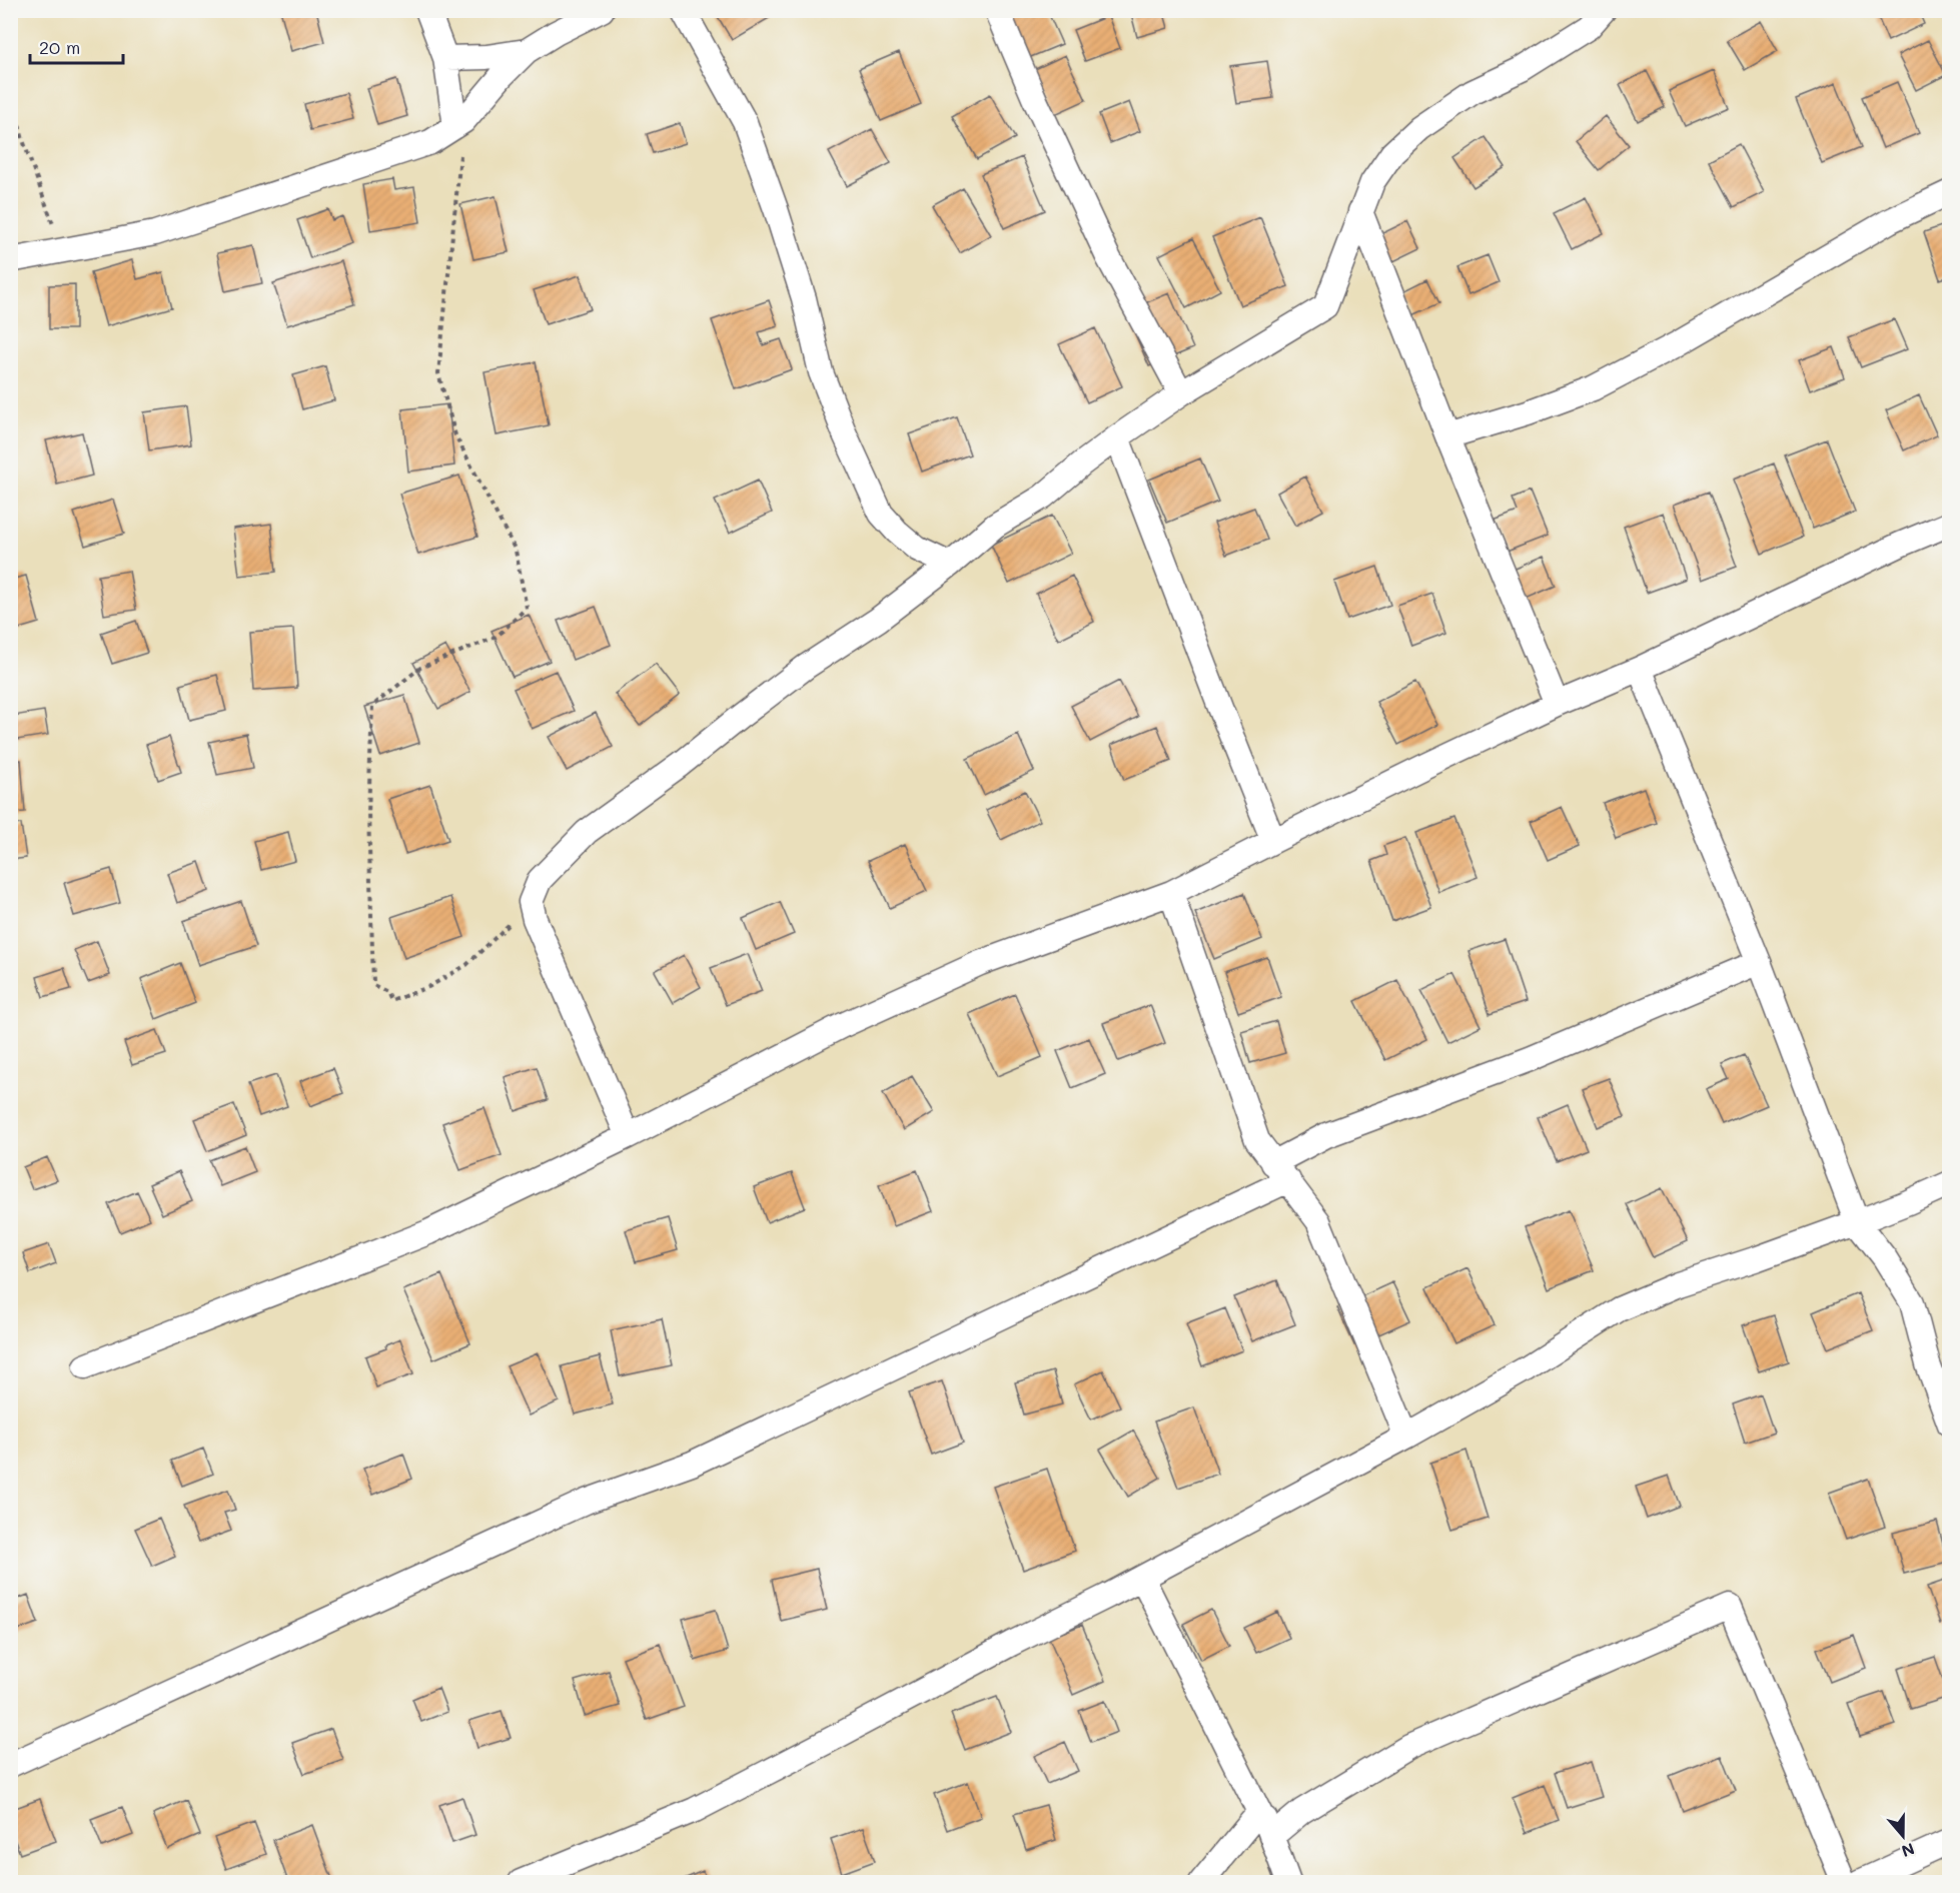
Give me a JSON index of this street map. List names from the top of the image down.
{
  "scale_bar": "20 m",
  "north": "bottom"
}
